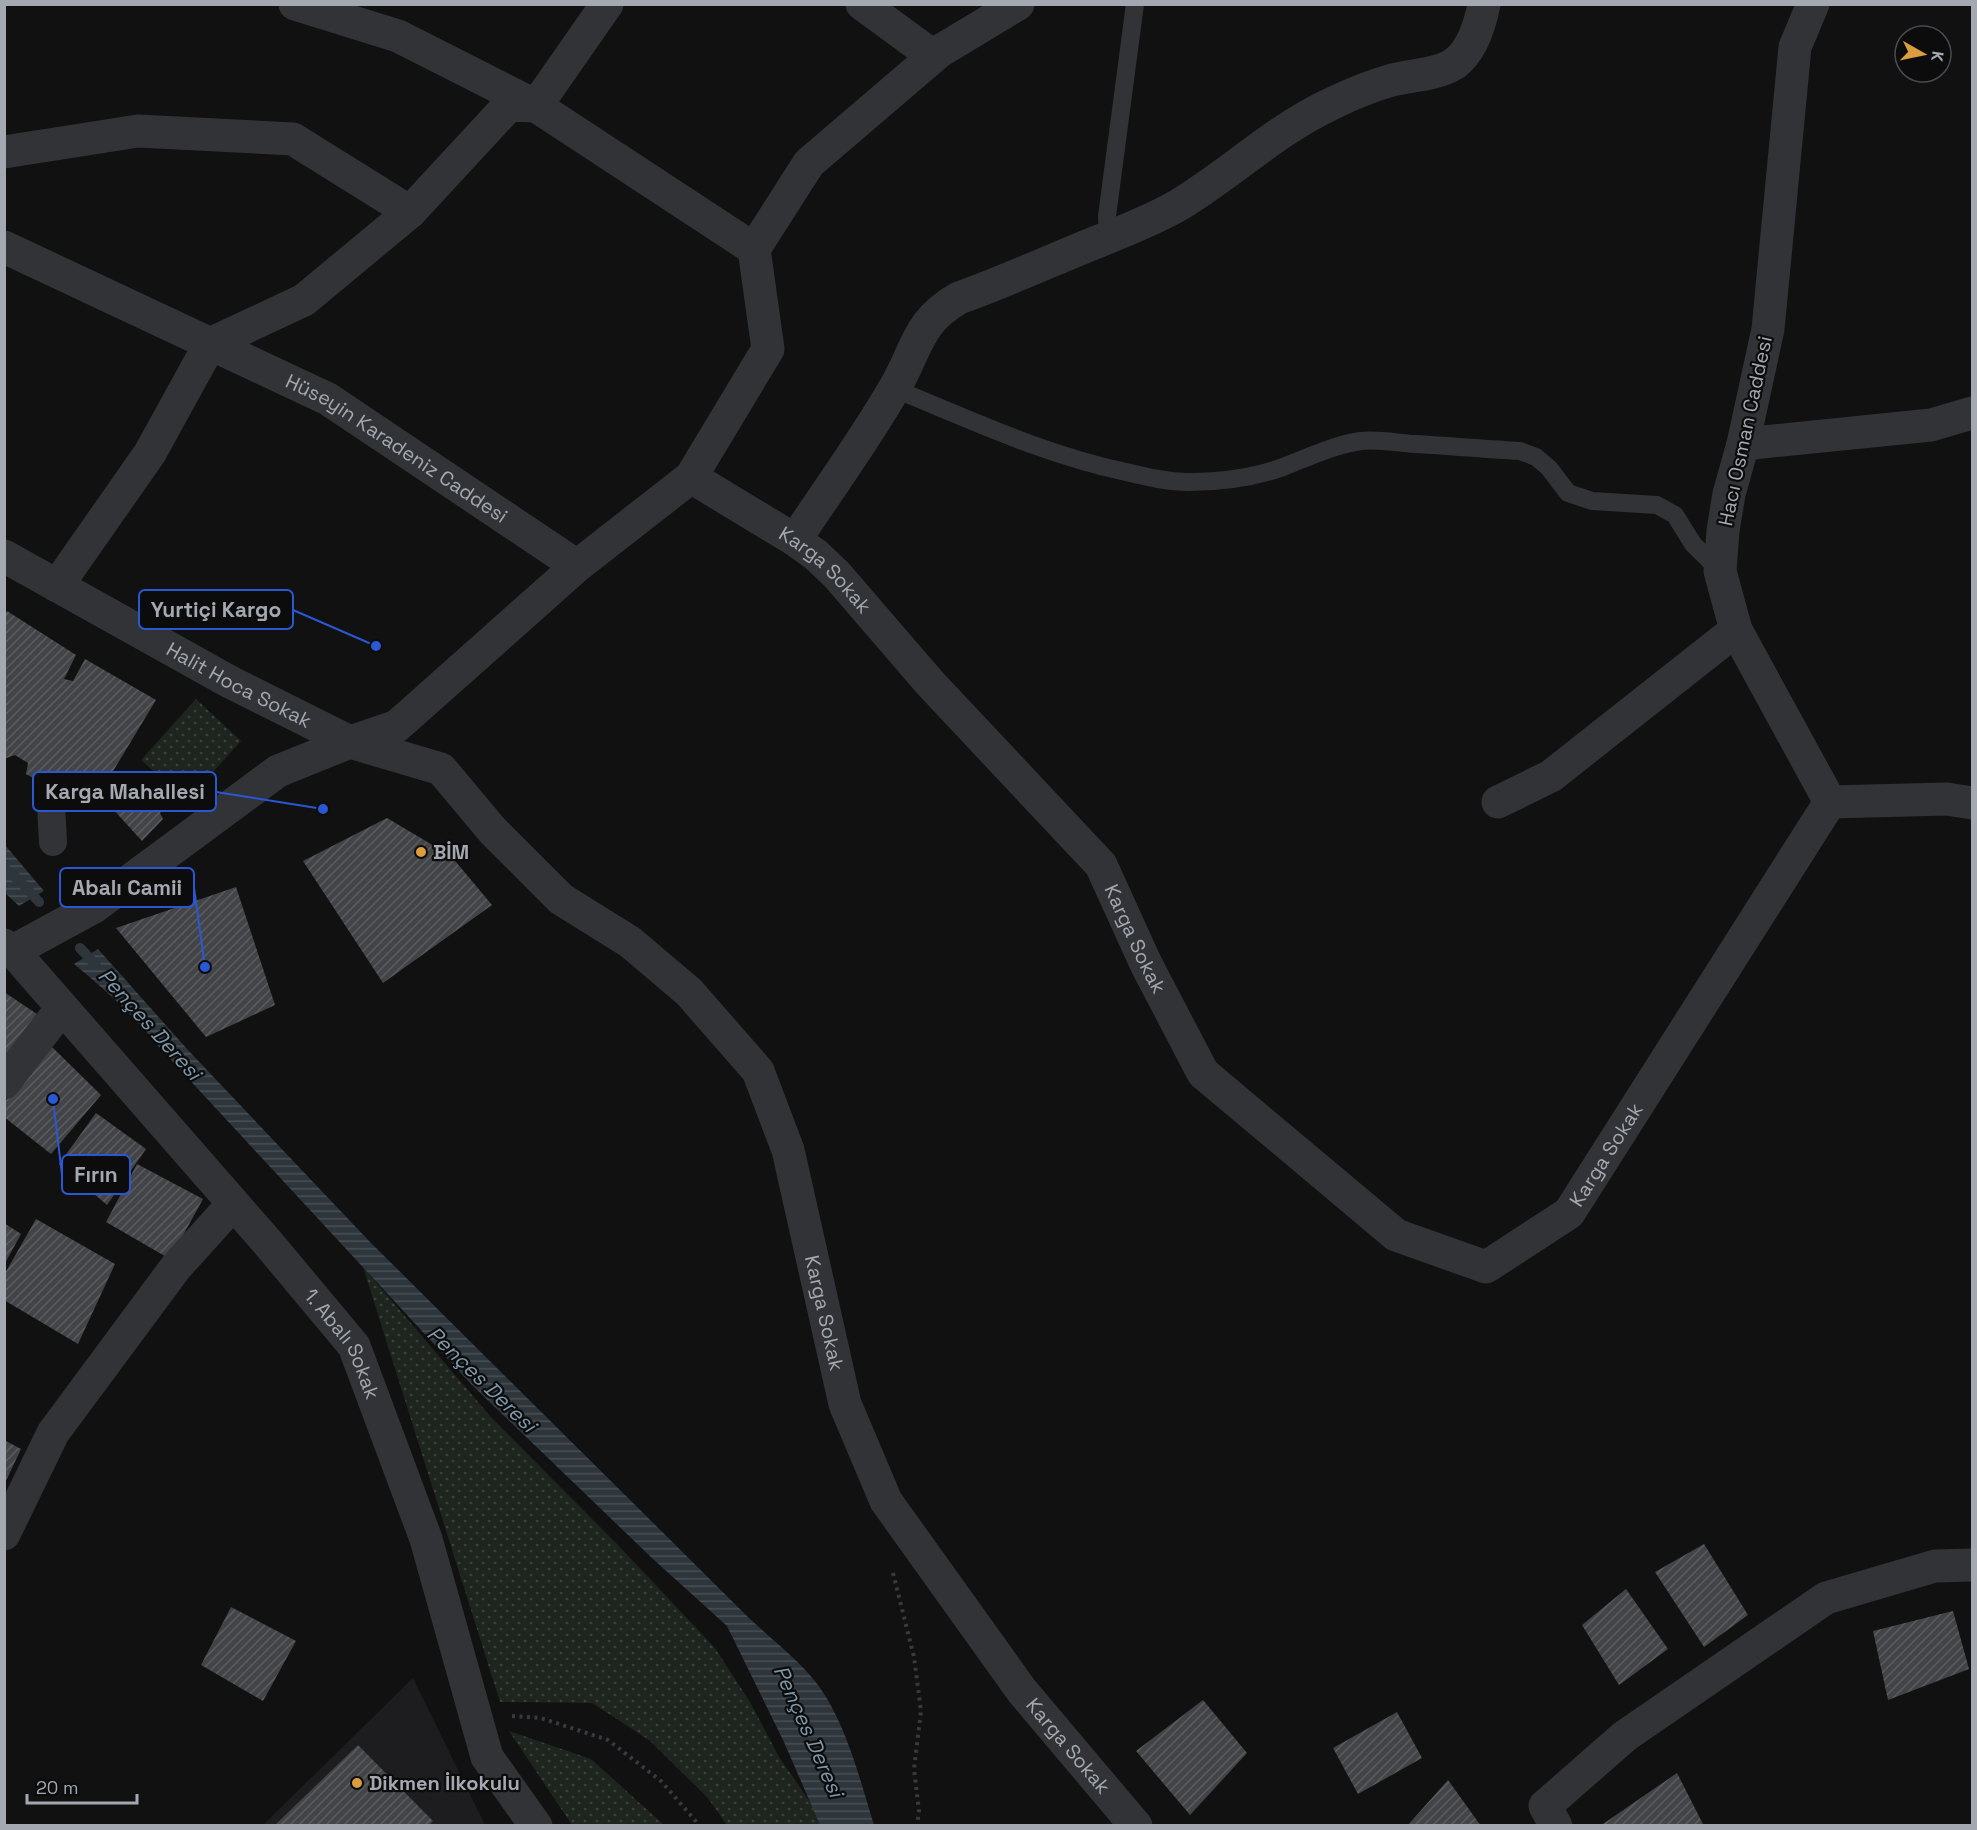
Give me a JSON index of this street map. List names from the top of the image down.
{
  "streets": {
    "street": [
      "Hacı Osman Caddesi",
      "Hüseyin Karadeniz Caddesi",
      "Karga Sokak",
      "Halit Hoca Sokak",
      "1. Abalı Sokak"
    ]
  },
  "crossings": [
    ["Hacı Osman Caddesi", "Karga Sokak"],
    ["Karga Sokak", "Halit Hoca Sokak"]
  ],
  "water": ["Pençes Deresi"],
  "places": [
    "Yurtiçi Kargo",
    "Karga Mahallesi",
    "BİM",
    "Abalı Camii",
    "Fırın",
    "Dikmen İlkokulu"
  ],
  "scale_bar": "20 m",
  "north": "right"
}
